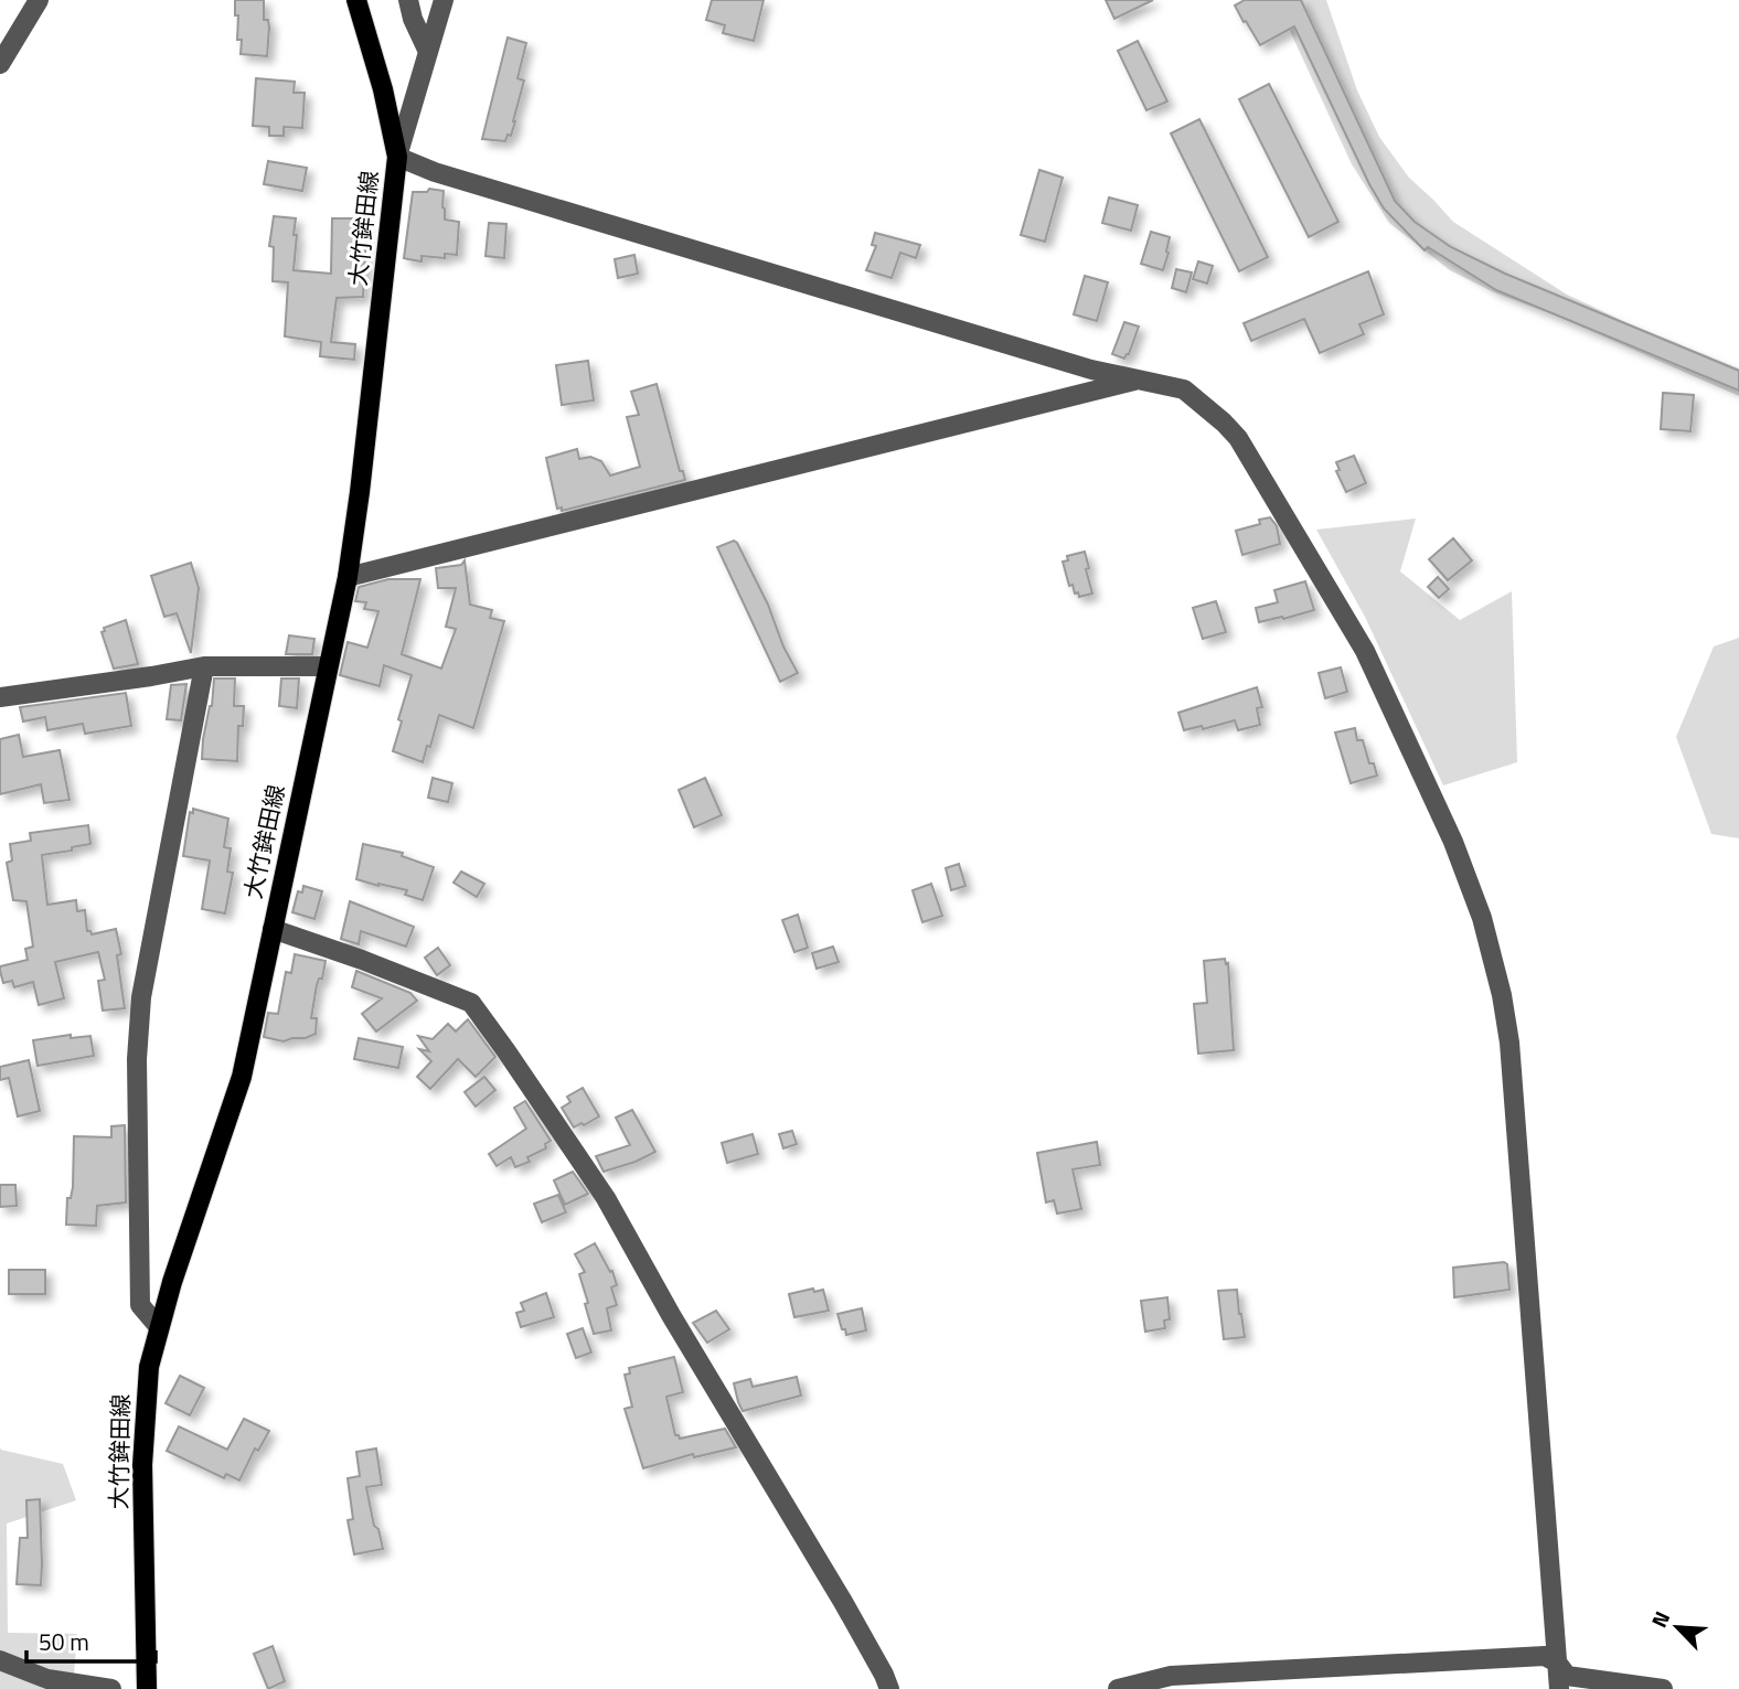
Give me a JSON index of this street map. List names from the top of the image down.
{
  "streets": {
    "main road": ["大竹鉾田線"]
  },
  "scale_bar": "50 m",
  "north": "top left"
}
